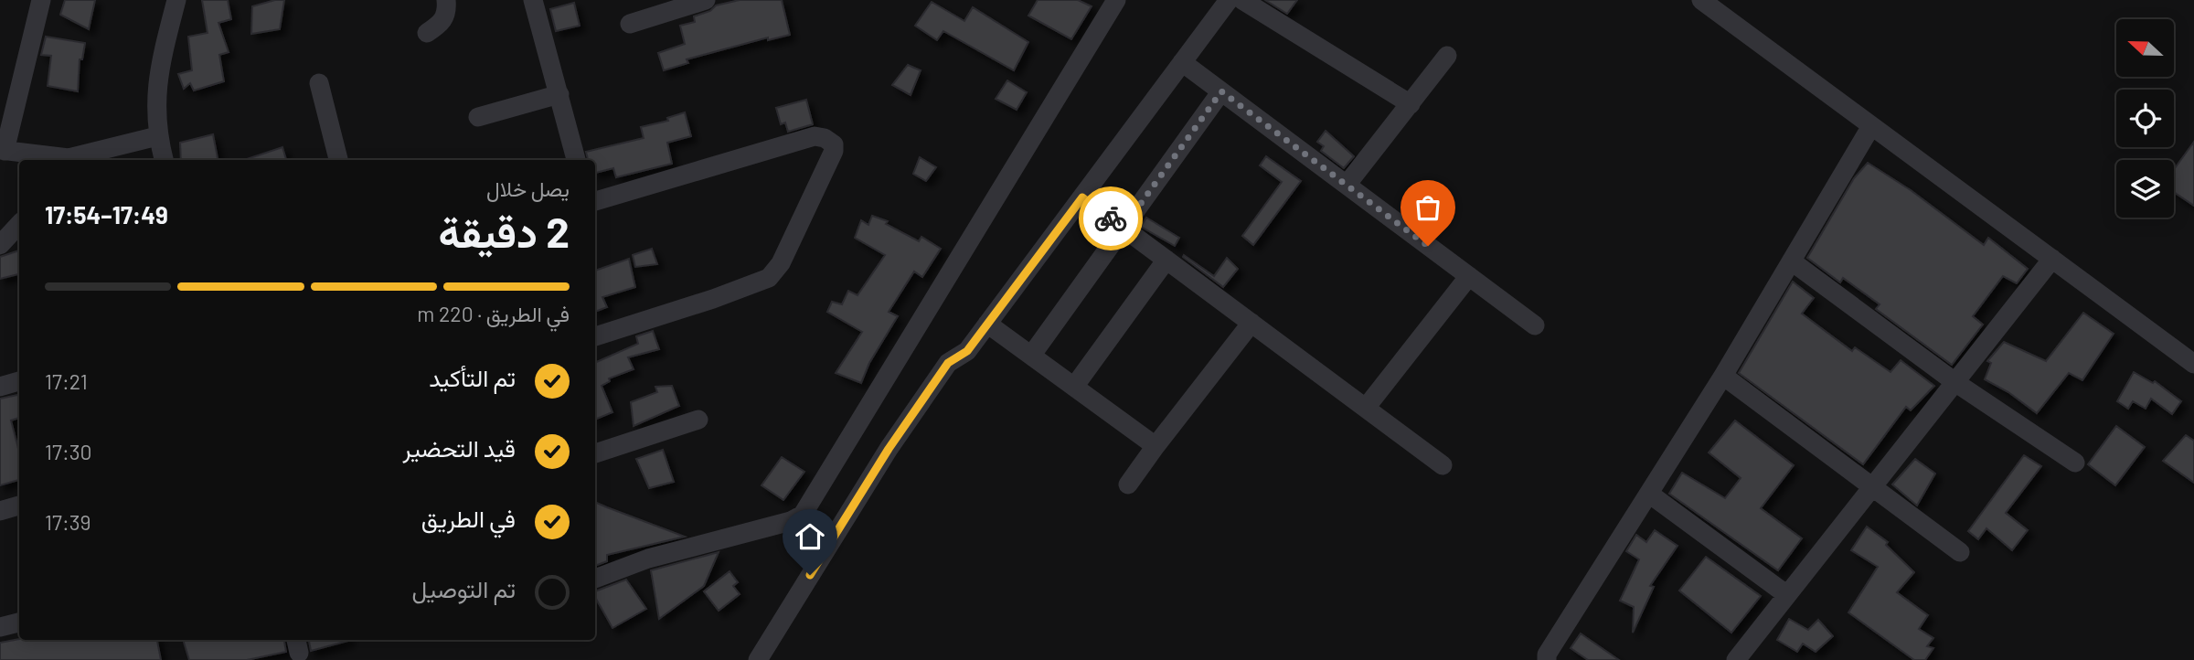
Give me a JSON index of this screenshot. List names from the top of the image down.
{
  "north": "left",
  "page": {
    "heading": ["2 دقيقة", "يصل خلال", "17:49–17:54"],
    "bar": "في الطريق · 220 m",
    "list": [
      ["تم التأكيد", "17:21"],
      ["قيد التحضير", "17:30"],
      ["في الطريق", "17:39"],
      "تم التوصيل"
    ]
  }
}
